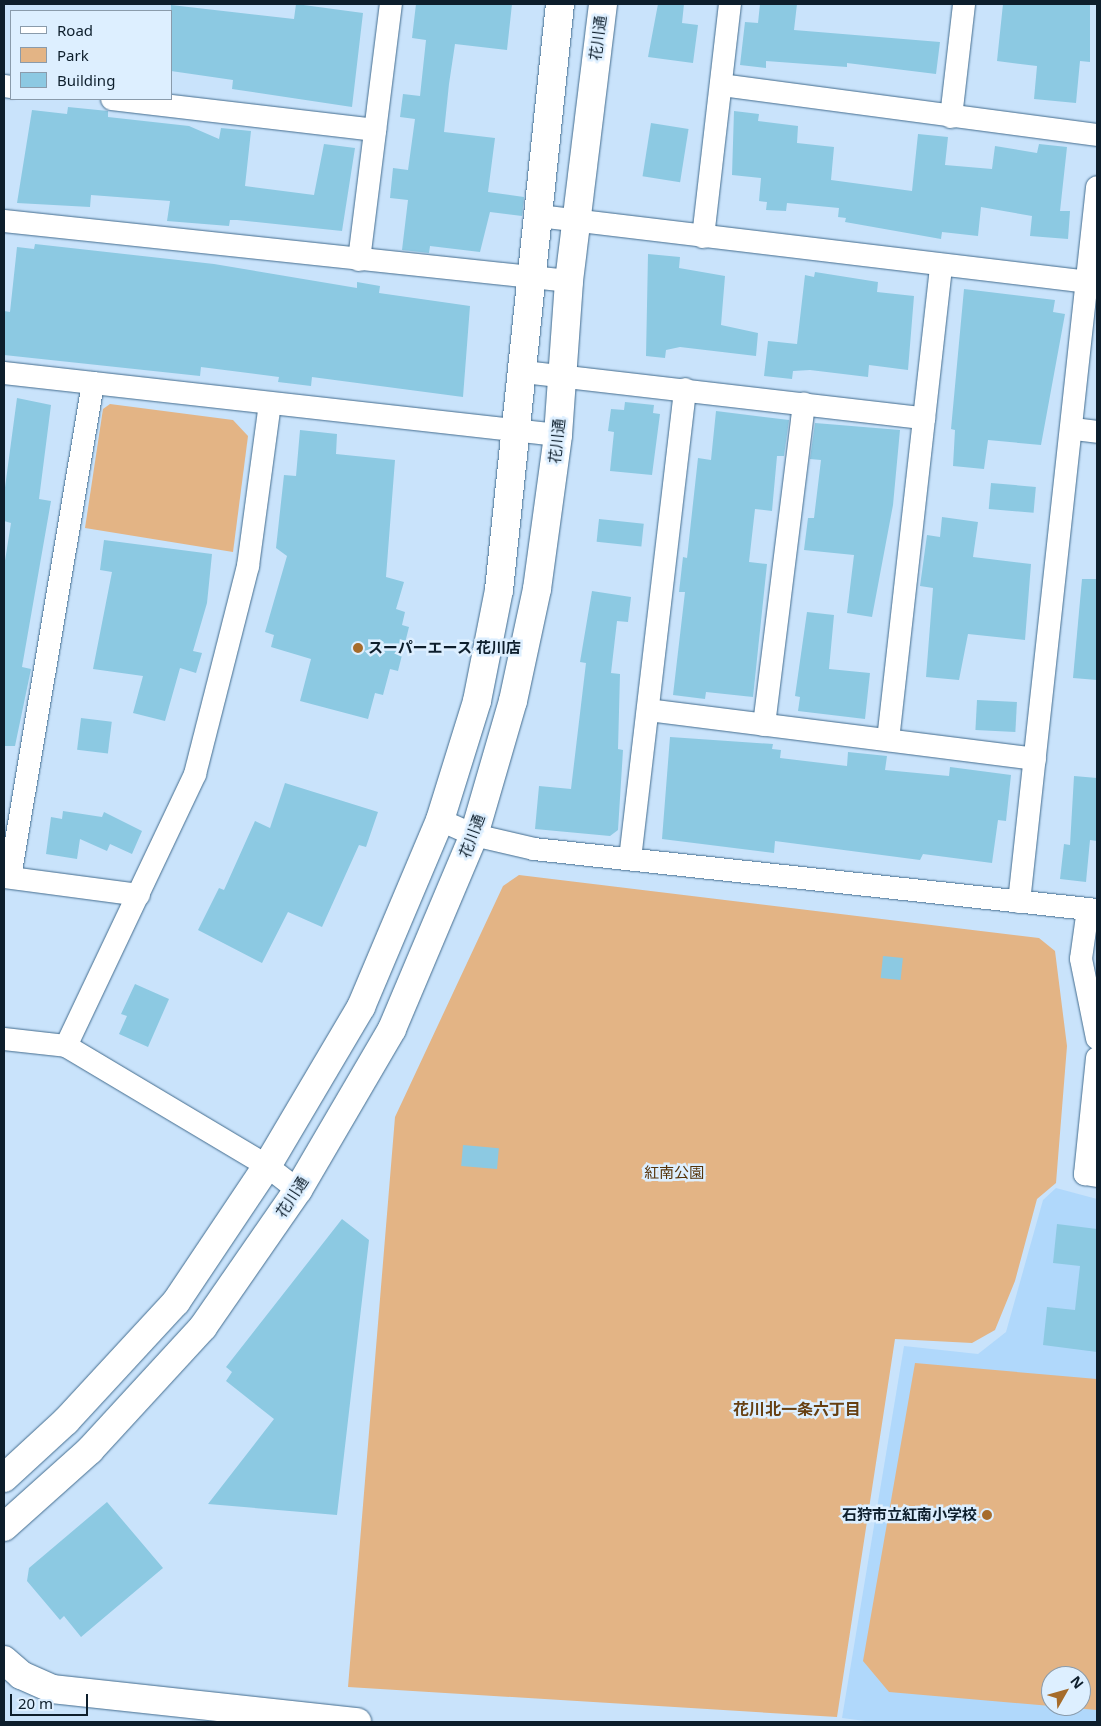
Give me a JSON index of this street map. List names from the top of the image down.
{
  "streets": {
    "street": ["花川通"]
  },
  "districts": ["花川北一条六丁目"],
  "parks": ["紅南公園"],
  "places": ["スーパーエース 花川店", "石狩市立紅南小学校"],
  "legend": ["Road", "Park", "Building"],
  "scale_bar": "20 m",
  "north": "top right"
}
